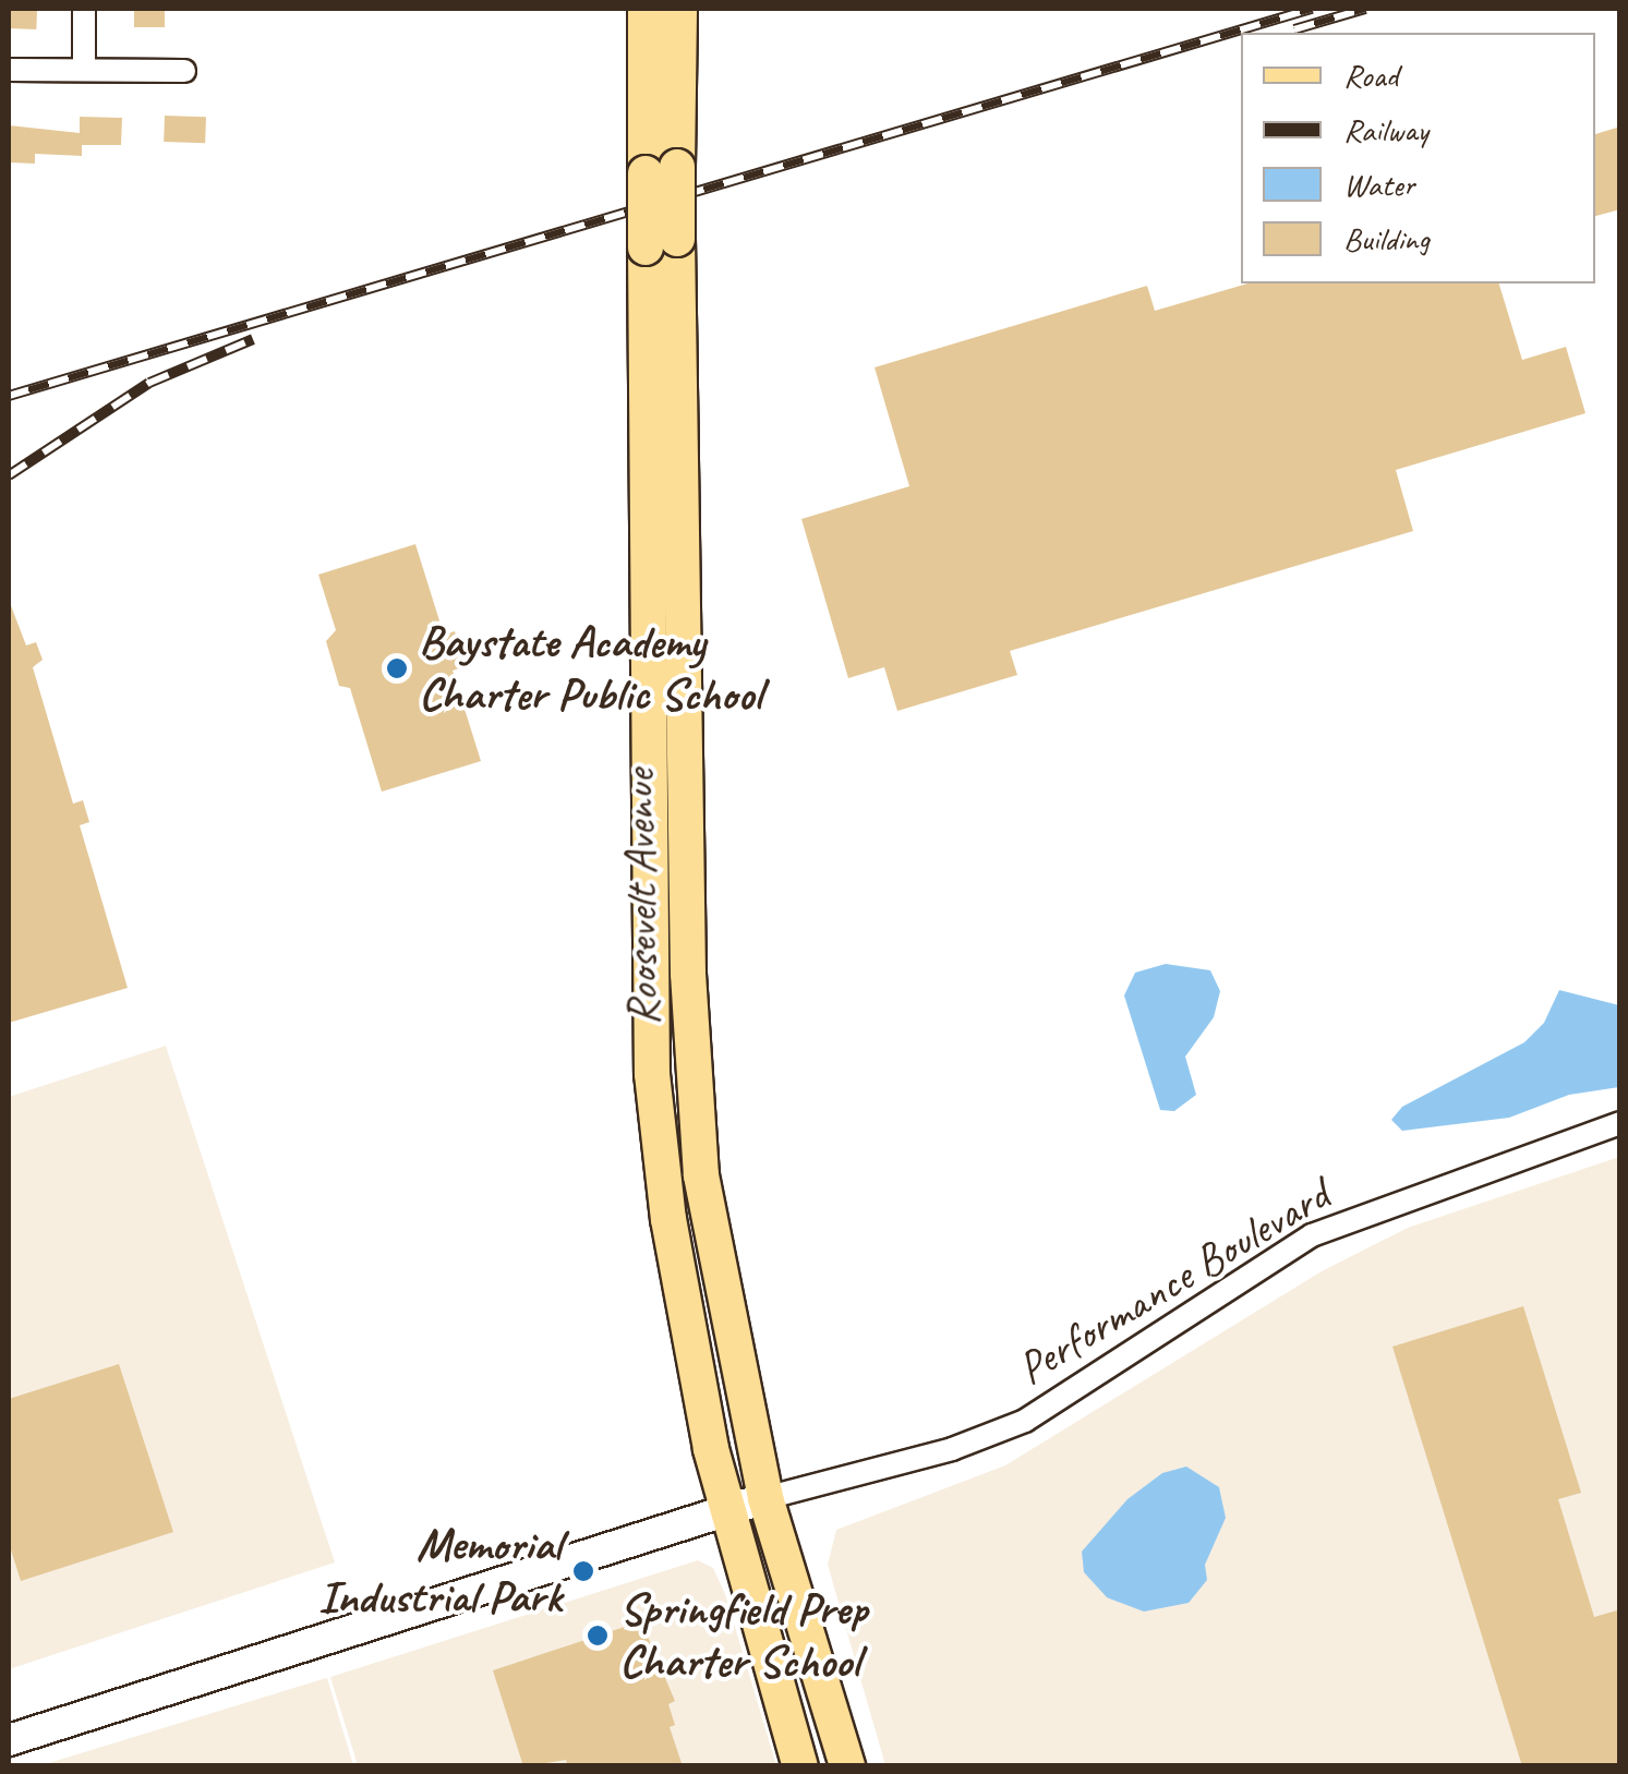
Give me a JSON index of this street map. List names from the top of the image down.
{
  "streets": {
    "main road": ["Roosevelt Avenue"],
    "street": ["Performance Boulevard"]
  },
  "crossings": [
    ["Roosevelt Avenue", "Performance Boulevard"]
  ],
  "places": ["Baystate Academy Charter Public School", "Memorial Industrial Park", "Springfield Prep Charter School"],
  "legend": [
    "Road",
    "Railway",
    "Water",
    "Building"
  ]
}
